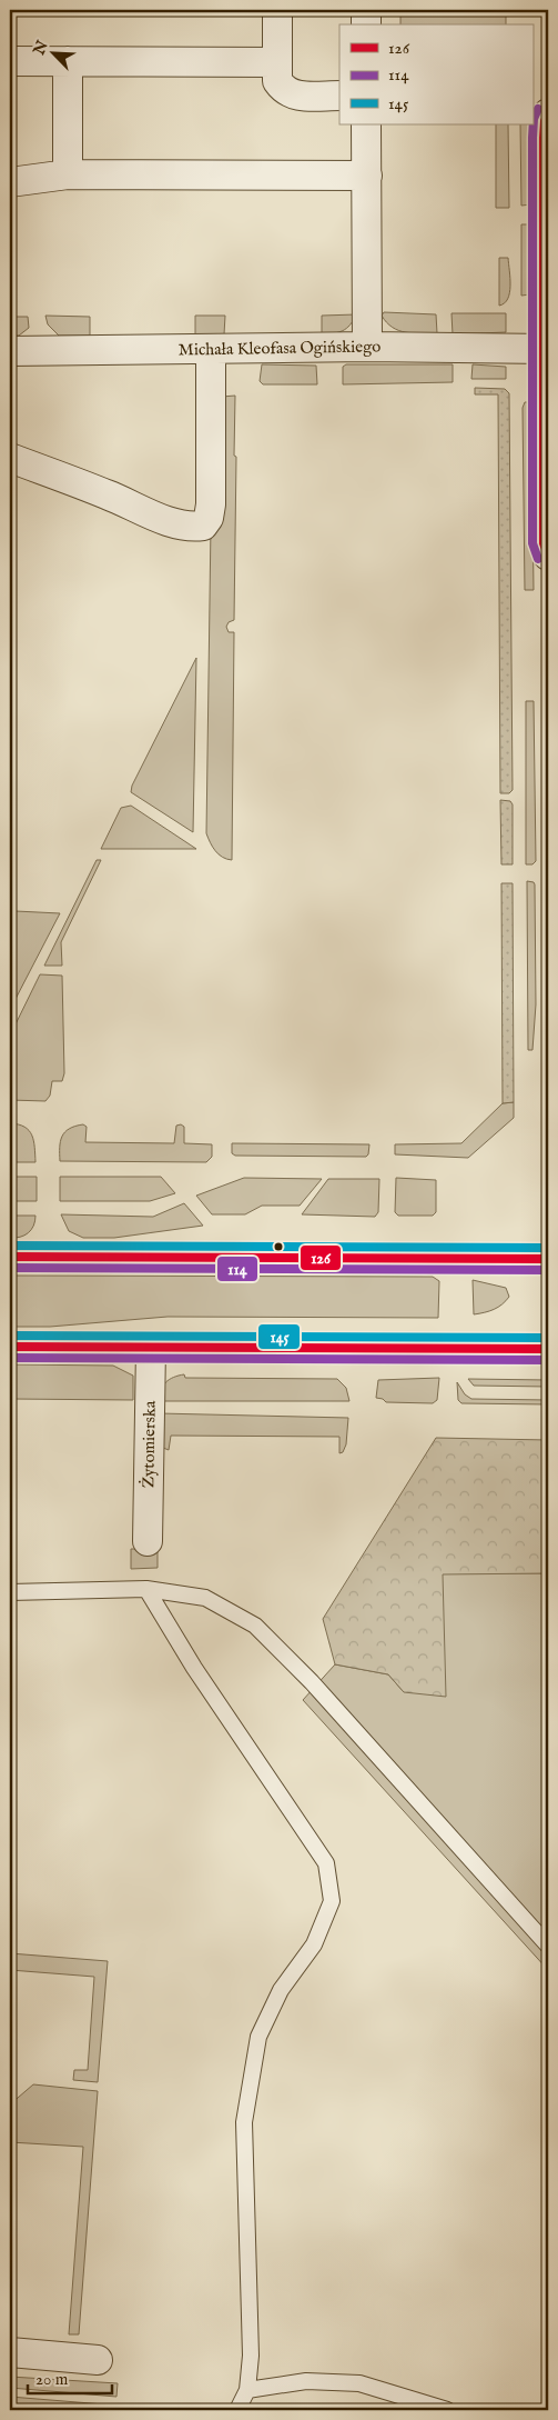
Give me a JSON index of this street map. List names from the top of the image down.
{
  "streets": {
    "street": ["Michała Kleofasa Ogińskiego", "Żytomierska"]
  },
  "lines": ["transit line 114", "transit line 126", "transit line 145"],
  "legend": ["126", "114", "145"],
  "scale_bar": "20 m",
  "north": "top left"
}
